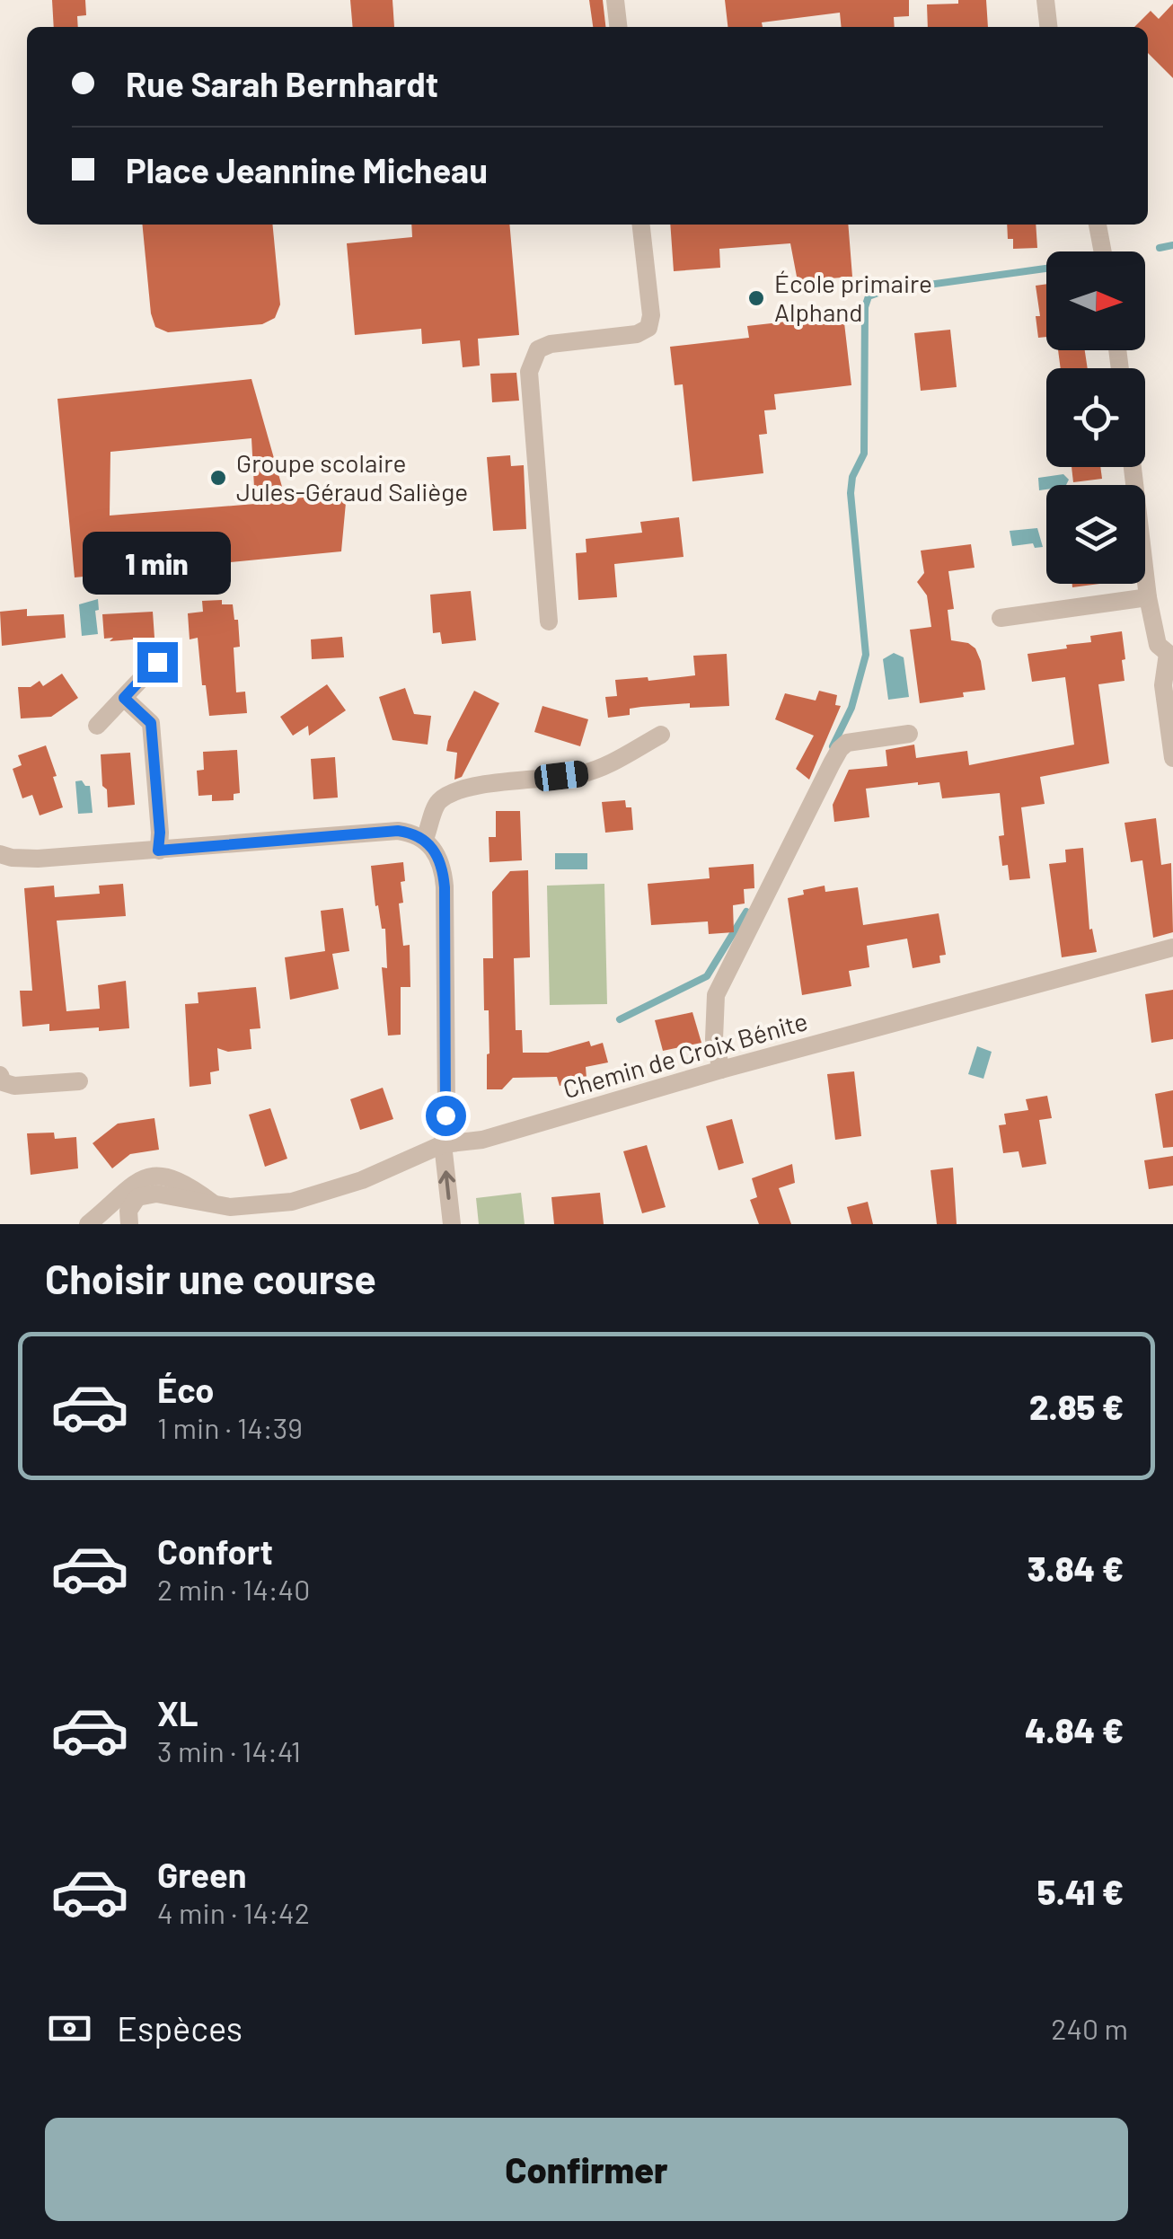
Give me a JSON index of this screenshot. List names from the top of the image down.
{
  "streets": {
    "street": ["Chemin de Croix Bénite"]
  },
  "places": ["École primaire Alphand", "Groupe scolaire Jules-Géraud Saliège"],
  "north": "right",
  "page": {
    "banner": ["Rue Sarah Bernhardt", "Place Jeannine Micheau"],
    "bubble": "1 min",
    "heading": "Choisir une course",
    "list": [
      {
        "name": "Éco",
        "note": "1 min · 14:39",
        "value": "2.85 €"
      },
      {
        "name": "Confort",
        "note": "2 min · 14:40",
        "value": "3.84 €"
      },
      {
        "name": "XL",
        "note": "3 min · 14:41",
        "value": "4.84 €"
      },
      {
        "name": "Green",
        "note": "4 min · 14:42",
        "value": "5.41 €"
      }
    ],
    "pay": ["Espèces", "240 m"],
    "buttons": "Confirmer"
  }
}
